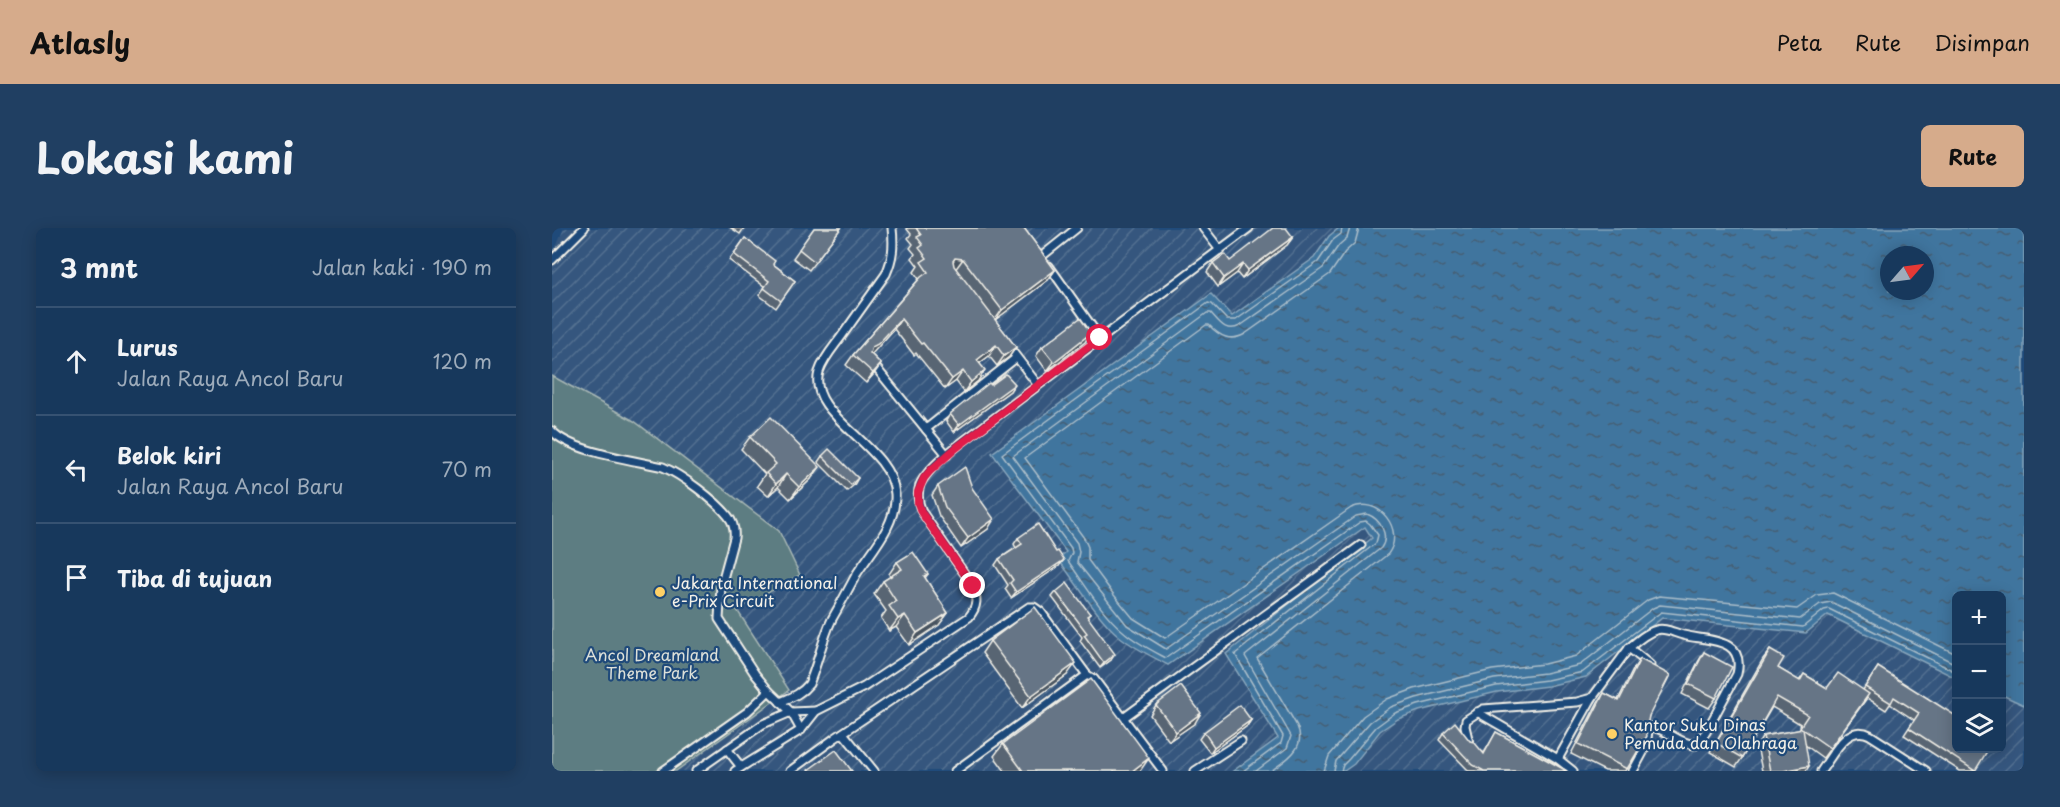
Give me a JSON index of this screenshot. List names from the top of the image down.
{
  "parks": ["Ancol Dreamland Theme Park"],
  "places": ["Jakarta International e-Prix Circuit", "Kantor Suku Dinas Pemuda dan Olahraga"],
  "north": "top right",
  "page": {
    "header": "Atlasly",
    "nav": ["Peta", "Rute", "Disimpan"],
    "title": "Lokasi kami",
    "buttons": "Rute",
    "heading": ["3 mnt", "Jalan kaki · 190 m"],
    "list": [
      ["Lurus", "Jalan Raya Ancol Baru", "120 m"],
      ["Belok kiri", "Jalan Raya Ancol Baru", "70 m"],
      "Tiba di tujuan"
    ],
    "map_buttons": ["+", "−"]
  }
}
